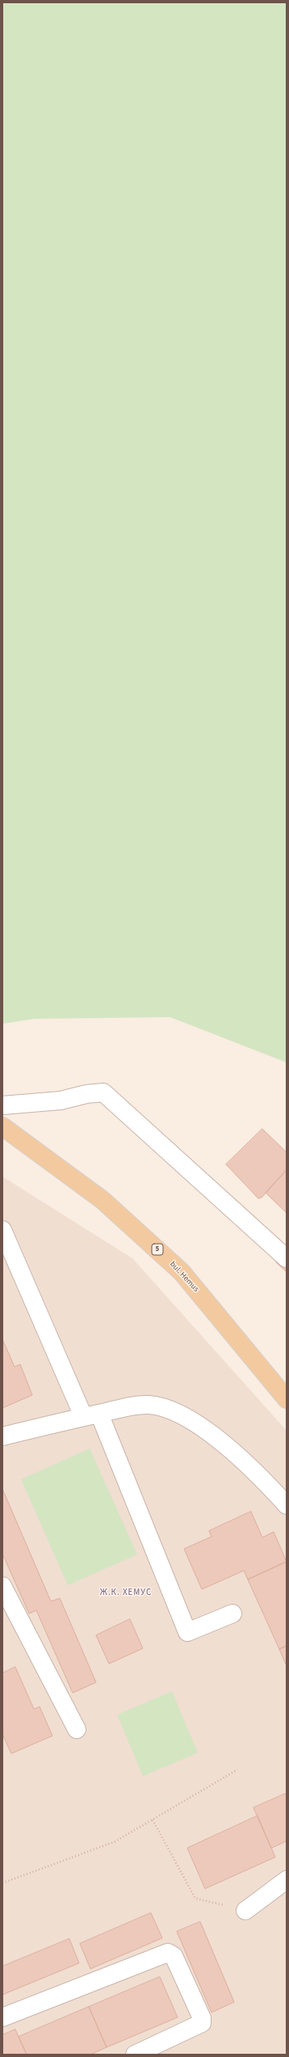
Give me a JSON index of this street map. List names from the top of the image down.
{
  "streets": {
    "main road": ["5", "bul. Hemus"]
  },
  "districts": ["Ж.К. ХЕМУС"]
}
